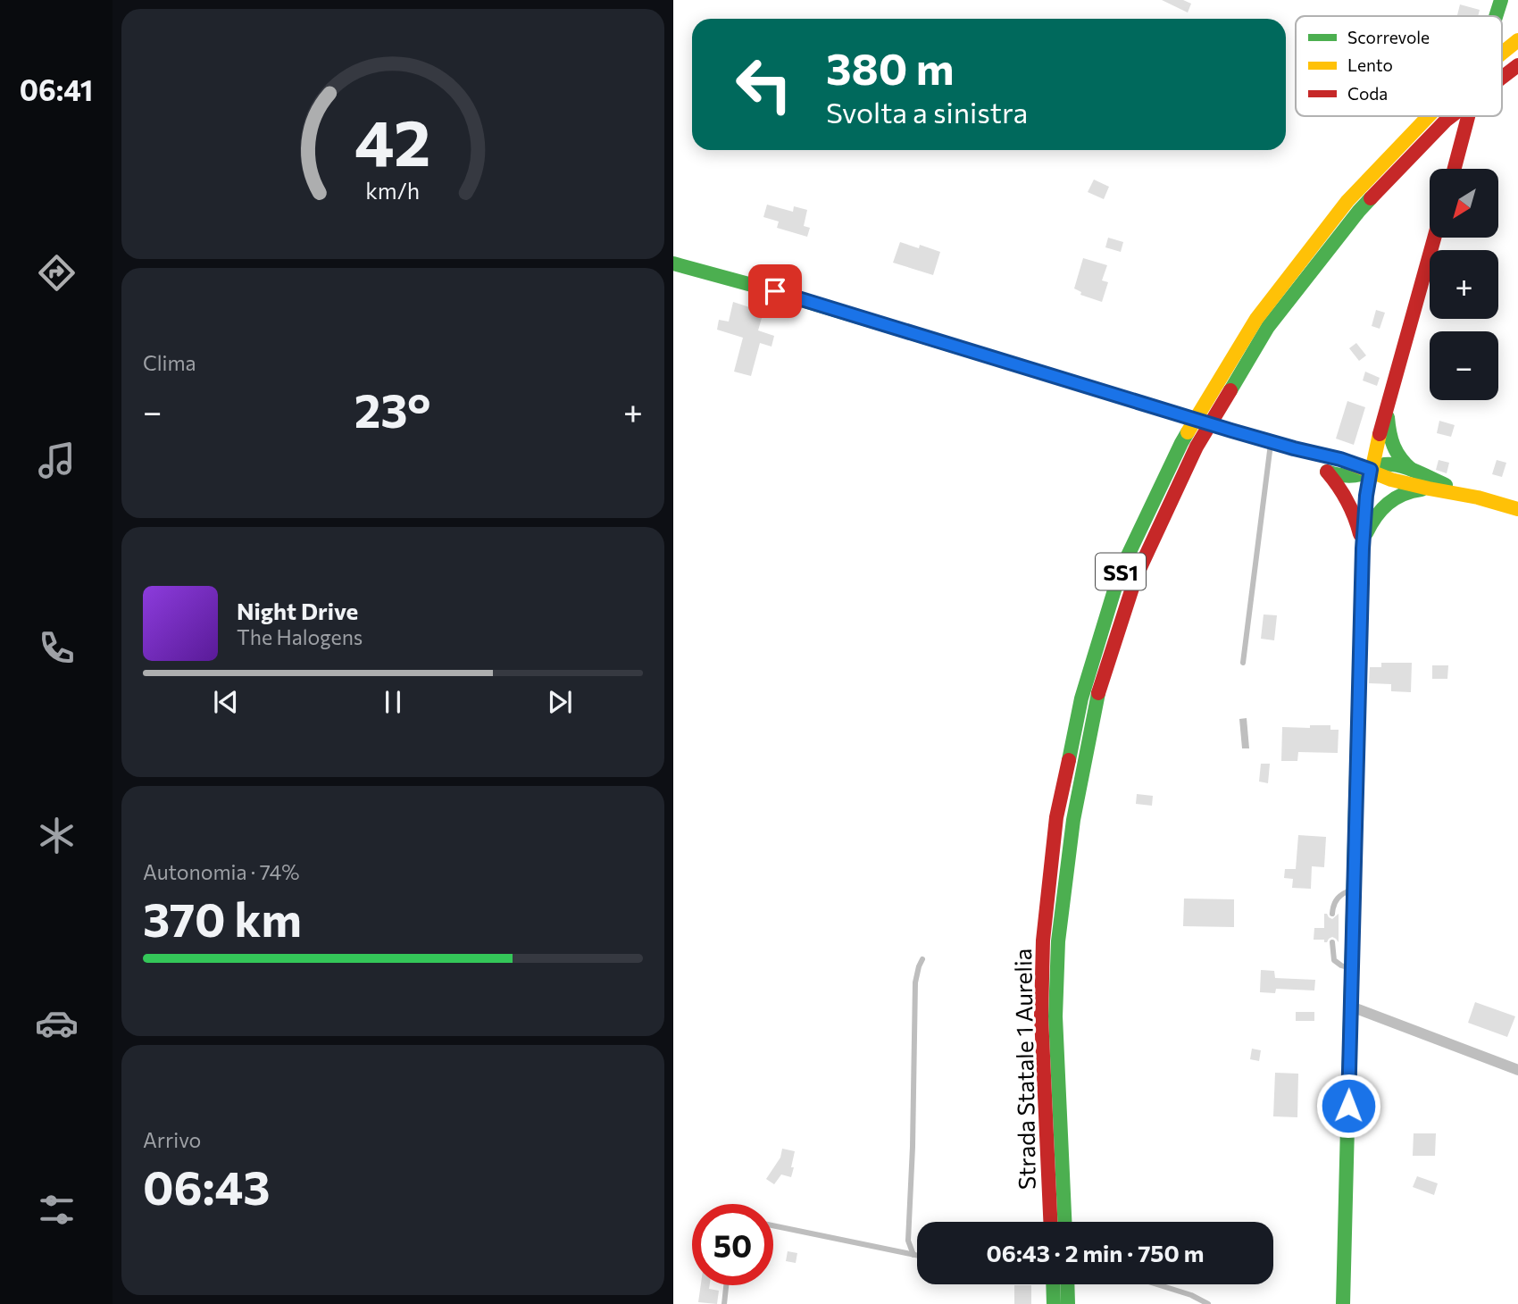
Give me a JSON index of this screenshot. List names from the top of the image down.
{
  "streets": {
    "main road": ["SS1", "Strada Statale 1 Aurelia"]
  },
  "legend": ["Scorrevole", "Lento", "Coda"],
  "north": "bottom left",
  "page": {
    "tabs": "06:41",
    "turn": ["380 m", "Svolta a sinistra"],
    "map_buttons": ["+", "−"],
    "tile": [
      "Clima",
      ["Autonomia · 74%", "370 km"],
      ["Arrivo", "06:43"]
    ],
    "heat": ["−", "23°", "+"],
    "song": ["Night Drive", "The Halogens"],
    "limit": "50",
    "trip": "06:43 · 2 min · 750 m",
    "gauge": ["42", "km/h"]
  }
}
